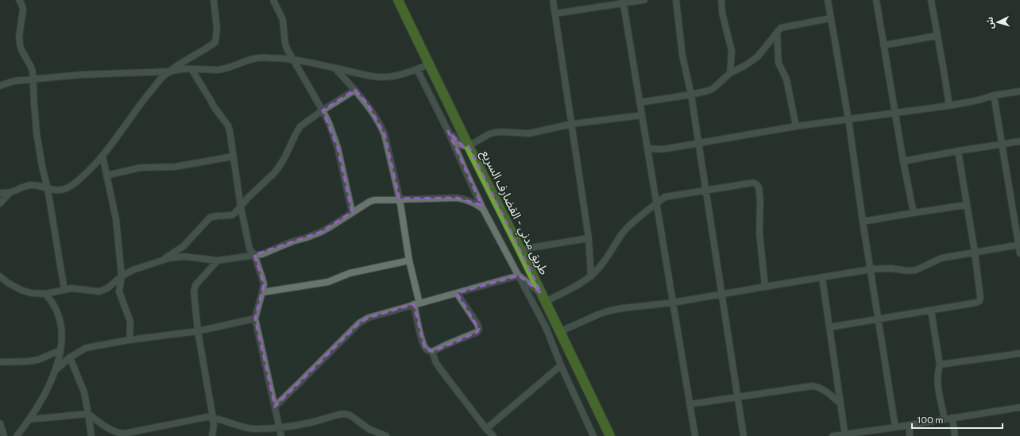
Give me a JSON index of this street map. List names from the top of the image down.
{
  "streets": {
    "highway": ["طريق مدني - القضارف السريع"]
  },
  "scale_bar": "100 m",
  "north": "left"
}
